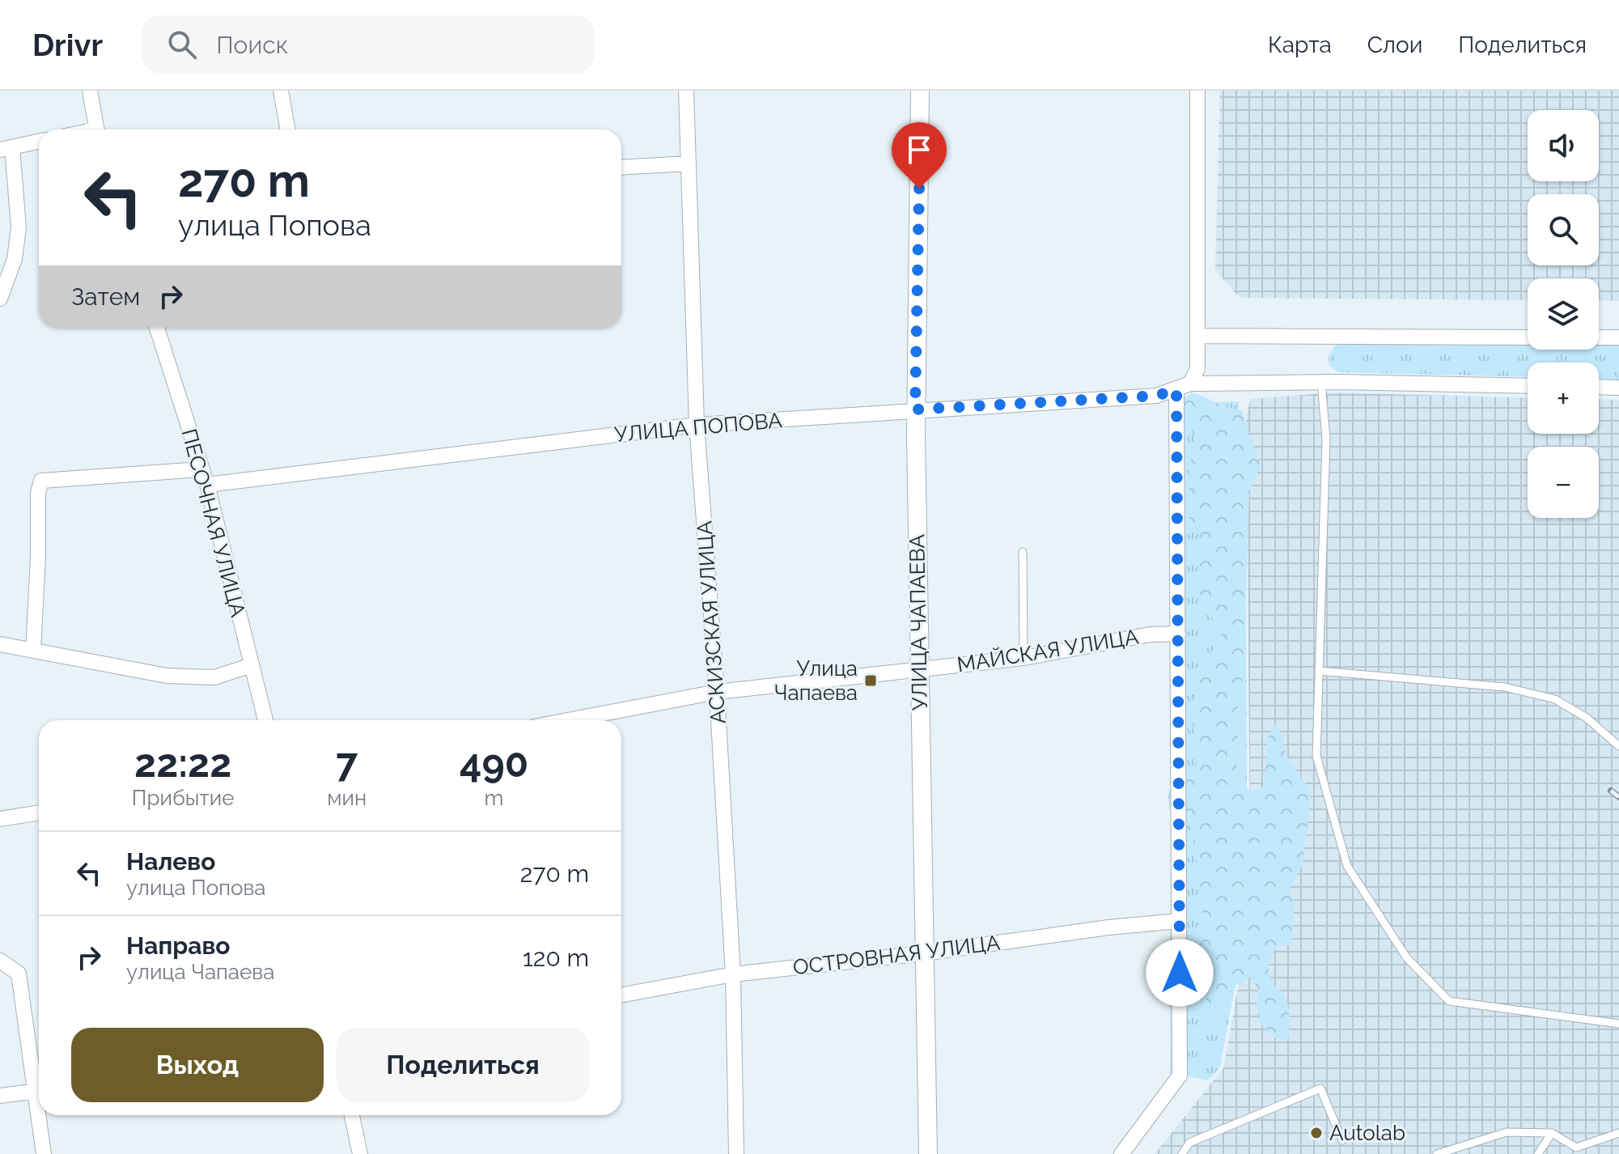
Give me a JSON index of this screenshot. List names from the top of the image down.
{
  "streets": {
    "street": [
      "УЛИЦА ПОПОВА",
      "ПЕСОЧНАЯ УЛИЦА",
      "АСКИЗСКАЯ УЛИЦА",
      "УЛИЦА ЧАПАЕВА",
      "МАЙСКАЯ УЛИЦА",
      "ОСТРОВНАЯ УЛИЦА"
    ]
  },
  "crossings": [
    ["УЛИЦА ПОПОВА", "ПЕСОЧНАЯ УЛИЦА"],
    ["УЛИЦА ПОПОВА", "АСКИЗСКАЯ УЛИЦА"],
    ["УЛИЦА ПОПОВА", "УЛИЦА ЧАПАЕВА"],
    ["АСКИЗСКАЯ УЛИЦА", "МАЙСКАЯ УЛИЦА"],
    ["АСКИЗСКАЯ УЛИЦА", "ОСТРОВНАЯ УЛИЦА"],
    ["УЛИЦА ЧАПАЕВА", "МАЙСКАЯ УЛИЦА"],
    ["УЛИЦА ЧАПАЕВА", "ОСТРОВНАЯ УЛИЦА"]
  ],
  "places": {
    "transit": ["Улица Чапаева"],
    "other": ["Autolab"]
  },
  "page": {
    "header": "Drivr",
    "search": "Поиск",
    "nav": ["Карта", "Слои", "Поделиться"],
    "map_buttons": ["+", "−"],
    "turn": ["270 m", "улица Попова"],
    "then": "Затем",
    "eta": [
      "22:22",
      "Прибытие",
      "7",
      "мин",
      "490",
      "m"
    ],
    "list": [
      {
        "name": "Налево",
        "note": "улица Попова",
        "value": "270 m"
      },
      {
        "name": "Направо",
        "note": "улица Чапаева",
        "value": "120 m"
      }
    ],
    "buttons": ["Выход", "Поделиться"]
  }
}
